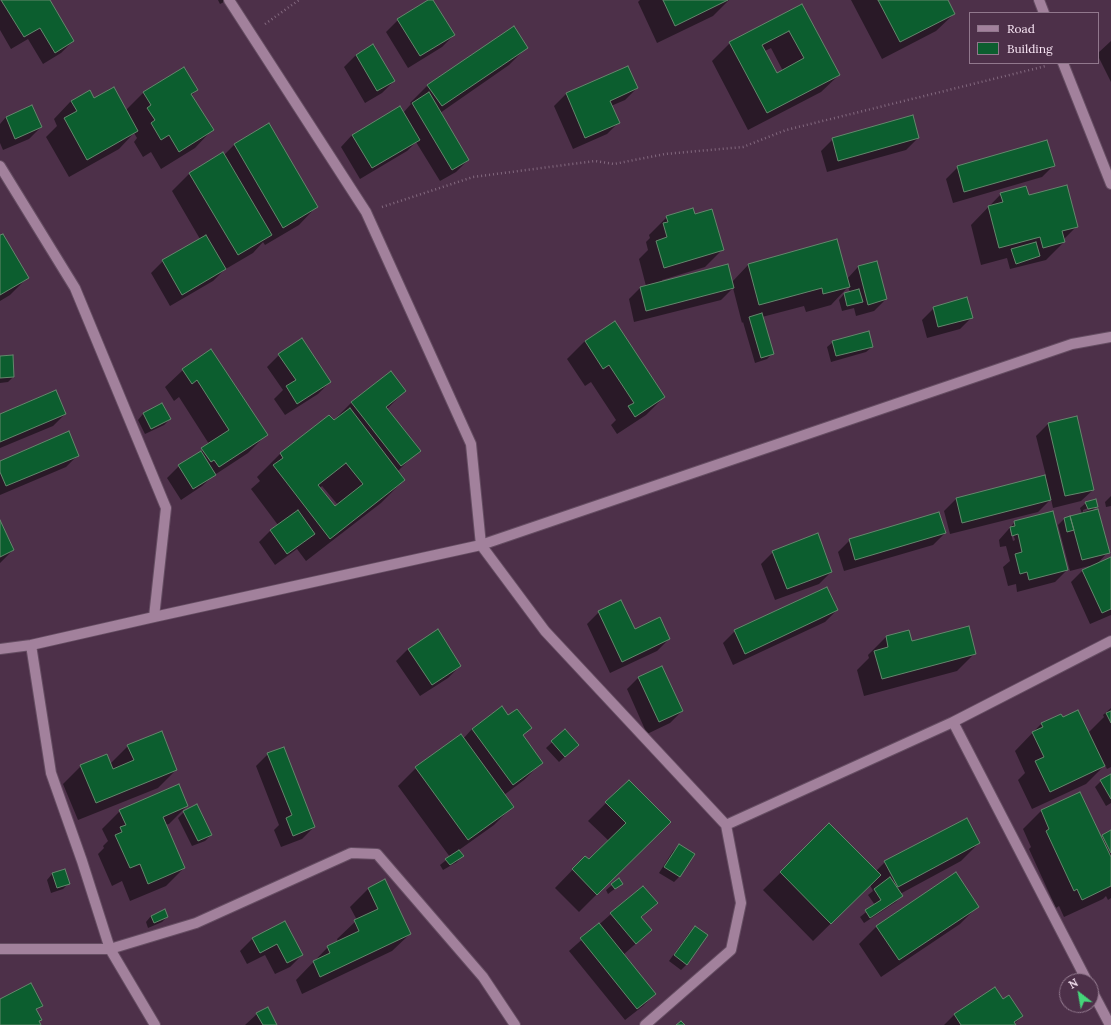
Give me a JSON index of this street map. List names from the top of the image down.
{
  "legend": ["Road", "Building"],
  "north": "top left"
}
